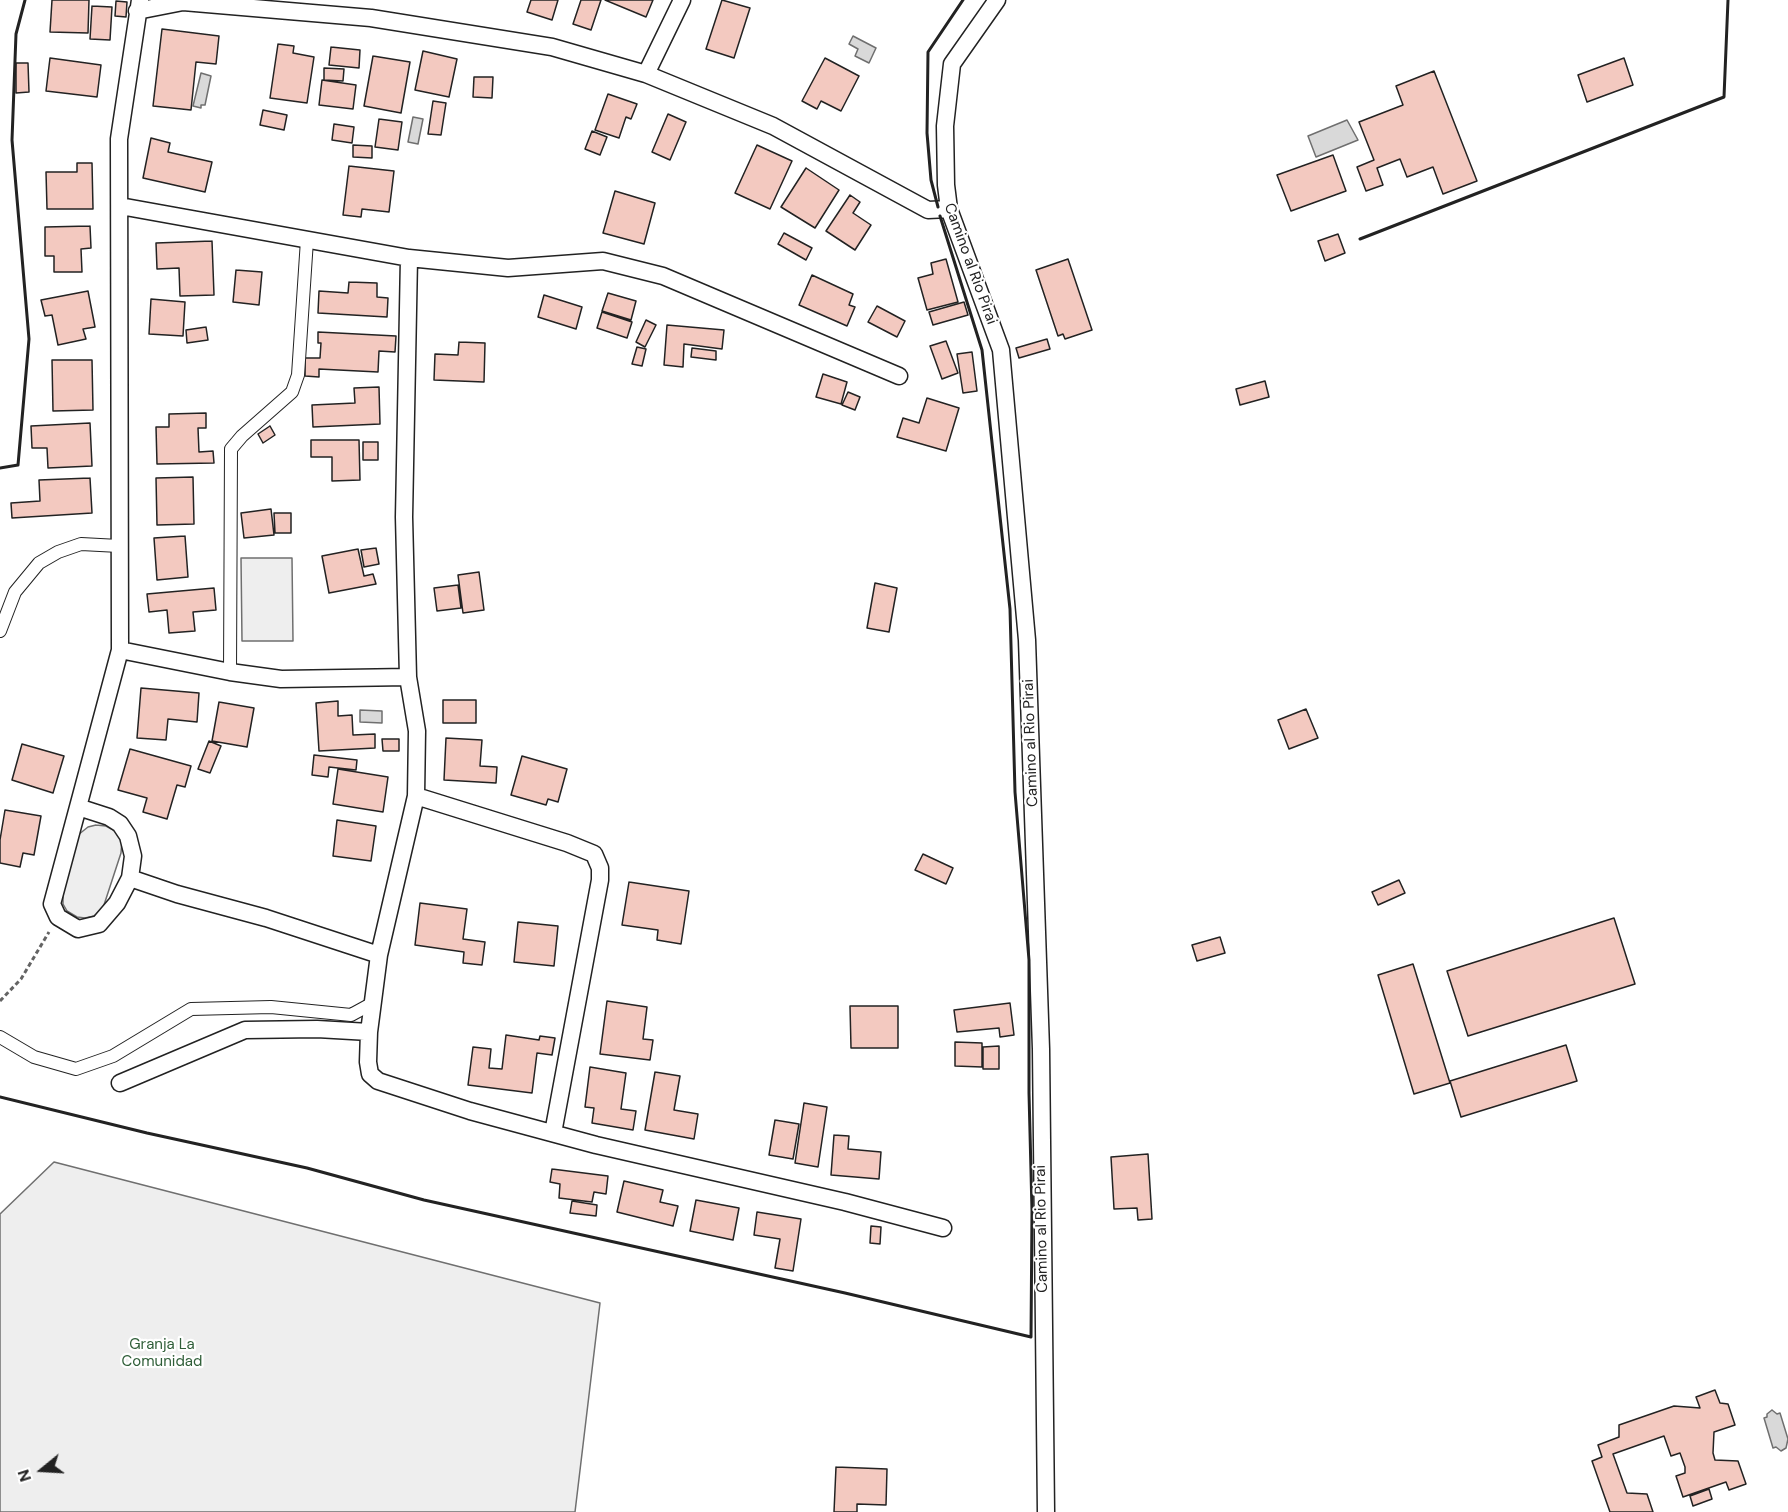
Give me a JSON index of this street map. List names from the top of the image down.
{
  "streets": {
    "street": ["Camino al Rio Pirai"]
  },
  "parks": ["Granja La Comunidad"],
  "north": "left"
}
